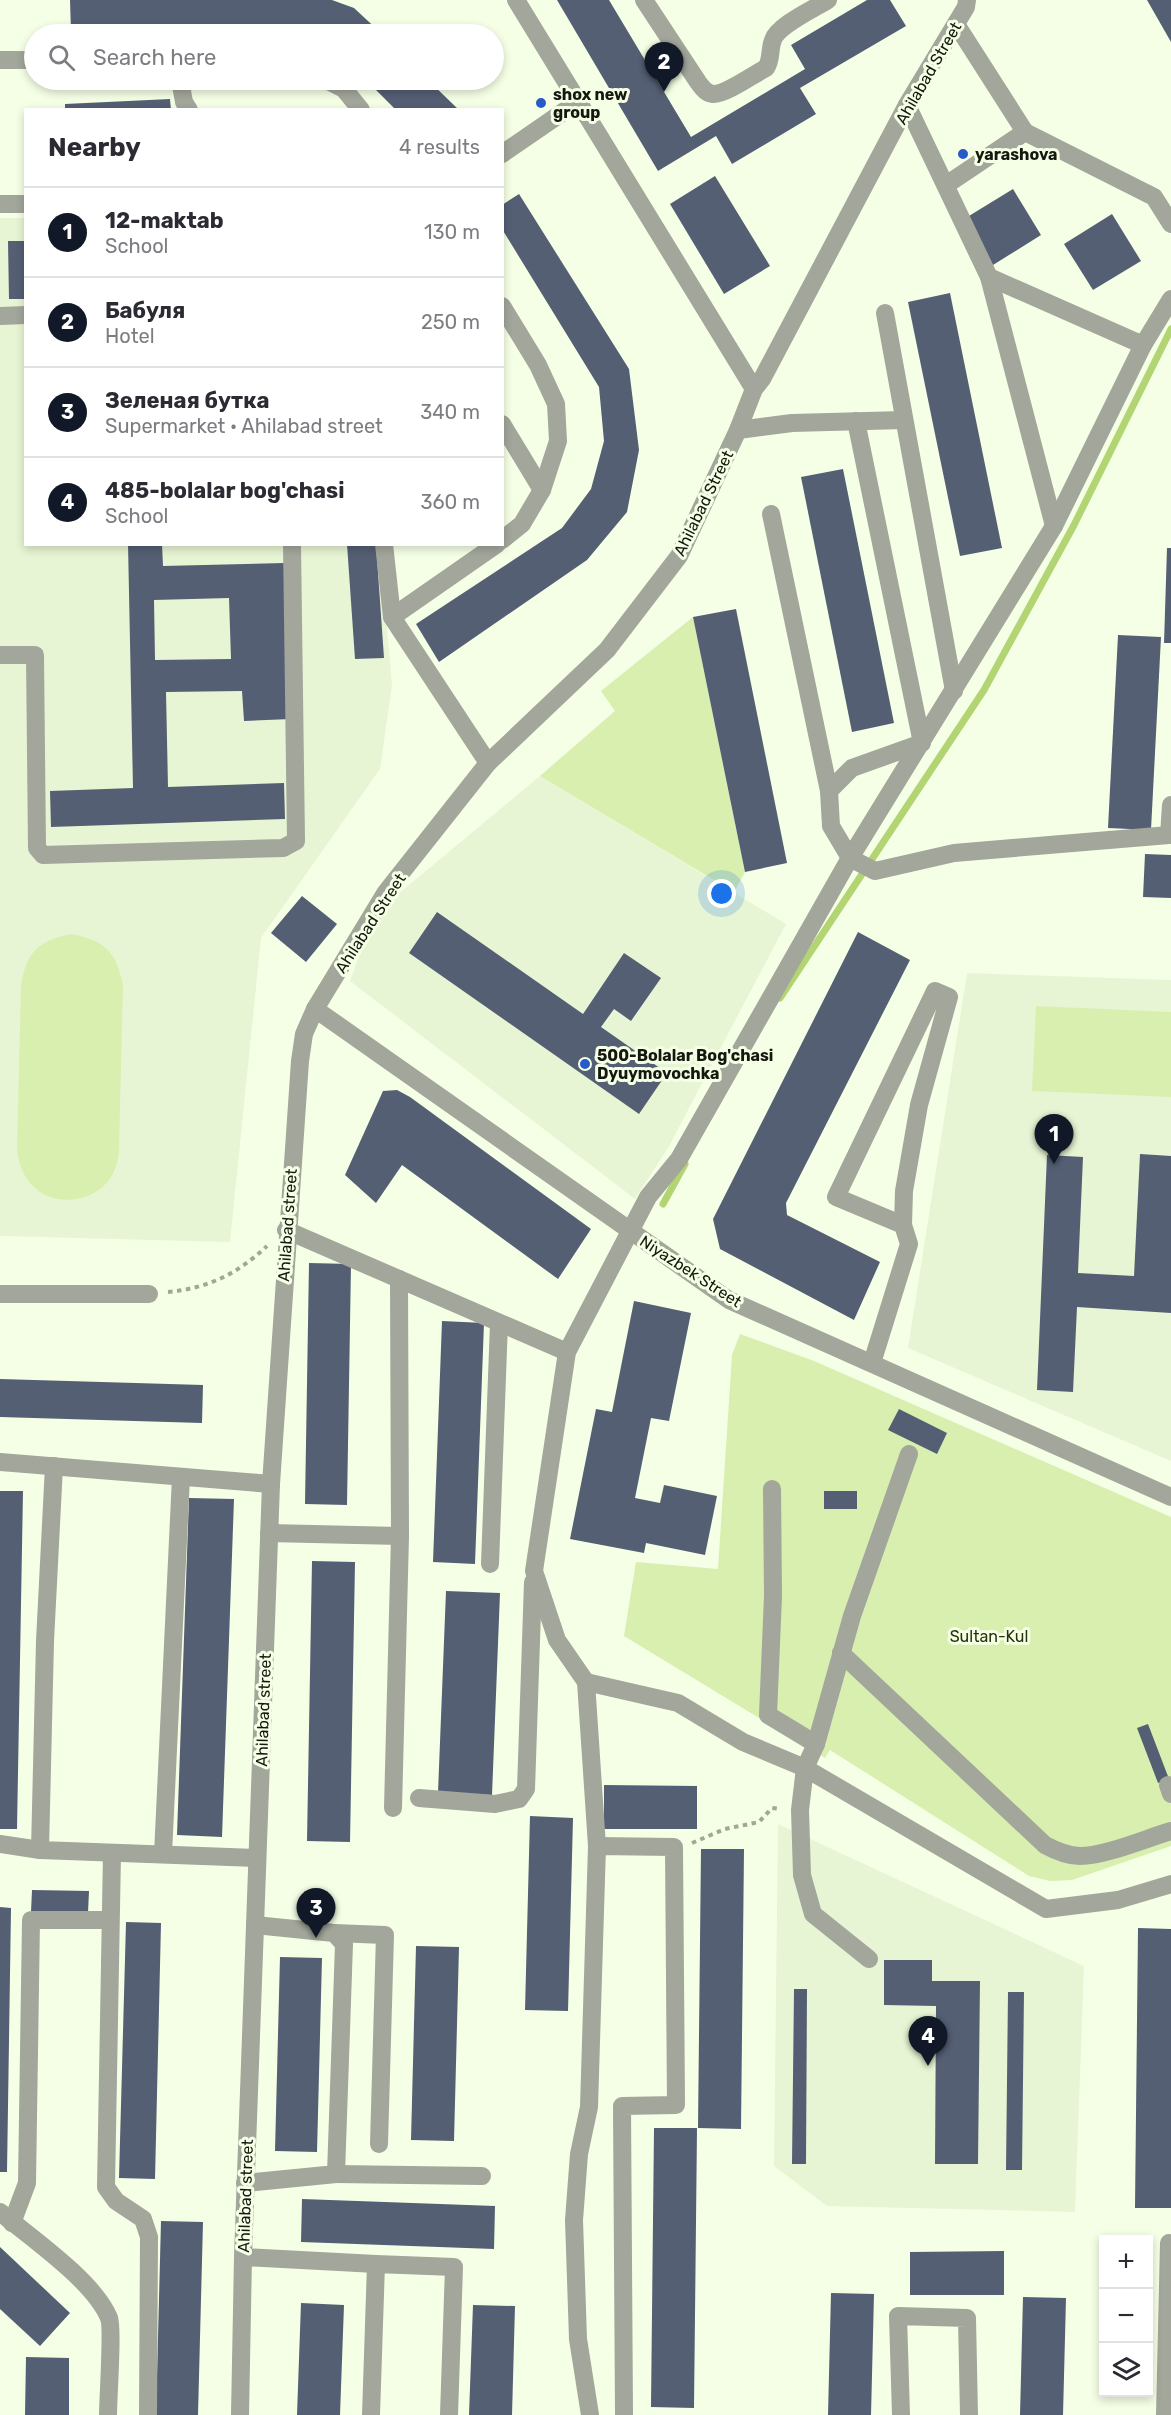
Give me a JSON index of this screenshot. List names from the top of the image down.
{
  "streets": {
    "street": ["Ahilabad Street", "Ahilabad street", "Niyazbek Street"]
  },
  "crossings": [
    ["Ahilabad Street", "Ahilabad street"],
    ["Ahilabad Street", "Niyazbek Street"],
    ["Ahilabad street", "Niyazbek Street"]
  ],
  "parks": ["Sultan-Kul"],
  "places": ["shox new group", "yarashova", "500-Bolalar Bog'chasi Dyuymovochka"],
  "page": {
    "search": "Search here",
    "pins": [
      "2",
      "1",
      "3",
      "4"
    ],
    "heading": ["Nearby", "4 results"],
    "list": [
      {
        "mark": "1",
        "name": "12-maktab",
        "note": "School",
        "value": "130 m"
      },
      {
        "mark": "2",
        "name": "Бабуля",
        "note": "Hotel",
        "value": "250 m"
      },
      {
        "mark": "3",
        "name": "Зеленая бутка",
        "note": "Supermarket · Ahilabad street",
        "value": "340 m"
      },
      {
        "mark": "4",
        "name": "485-bolalar bog'chasi",
        "note": "School",
        "value": "360 m"
      }
    ],
    "map_buttons": ["+", "−"]
  }
}
